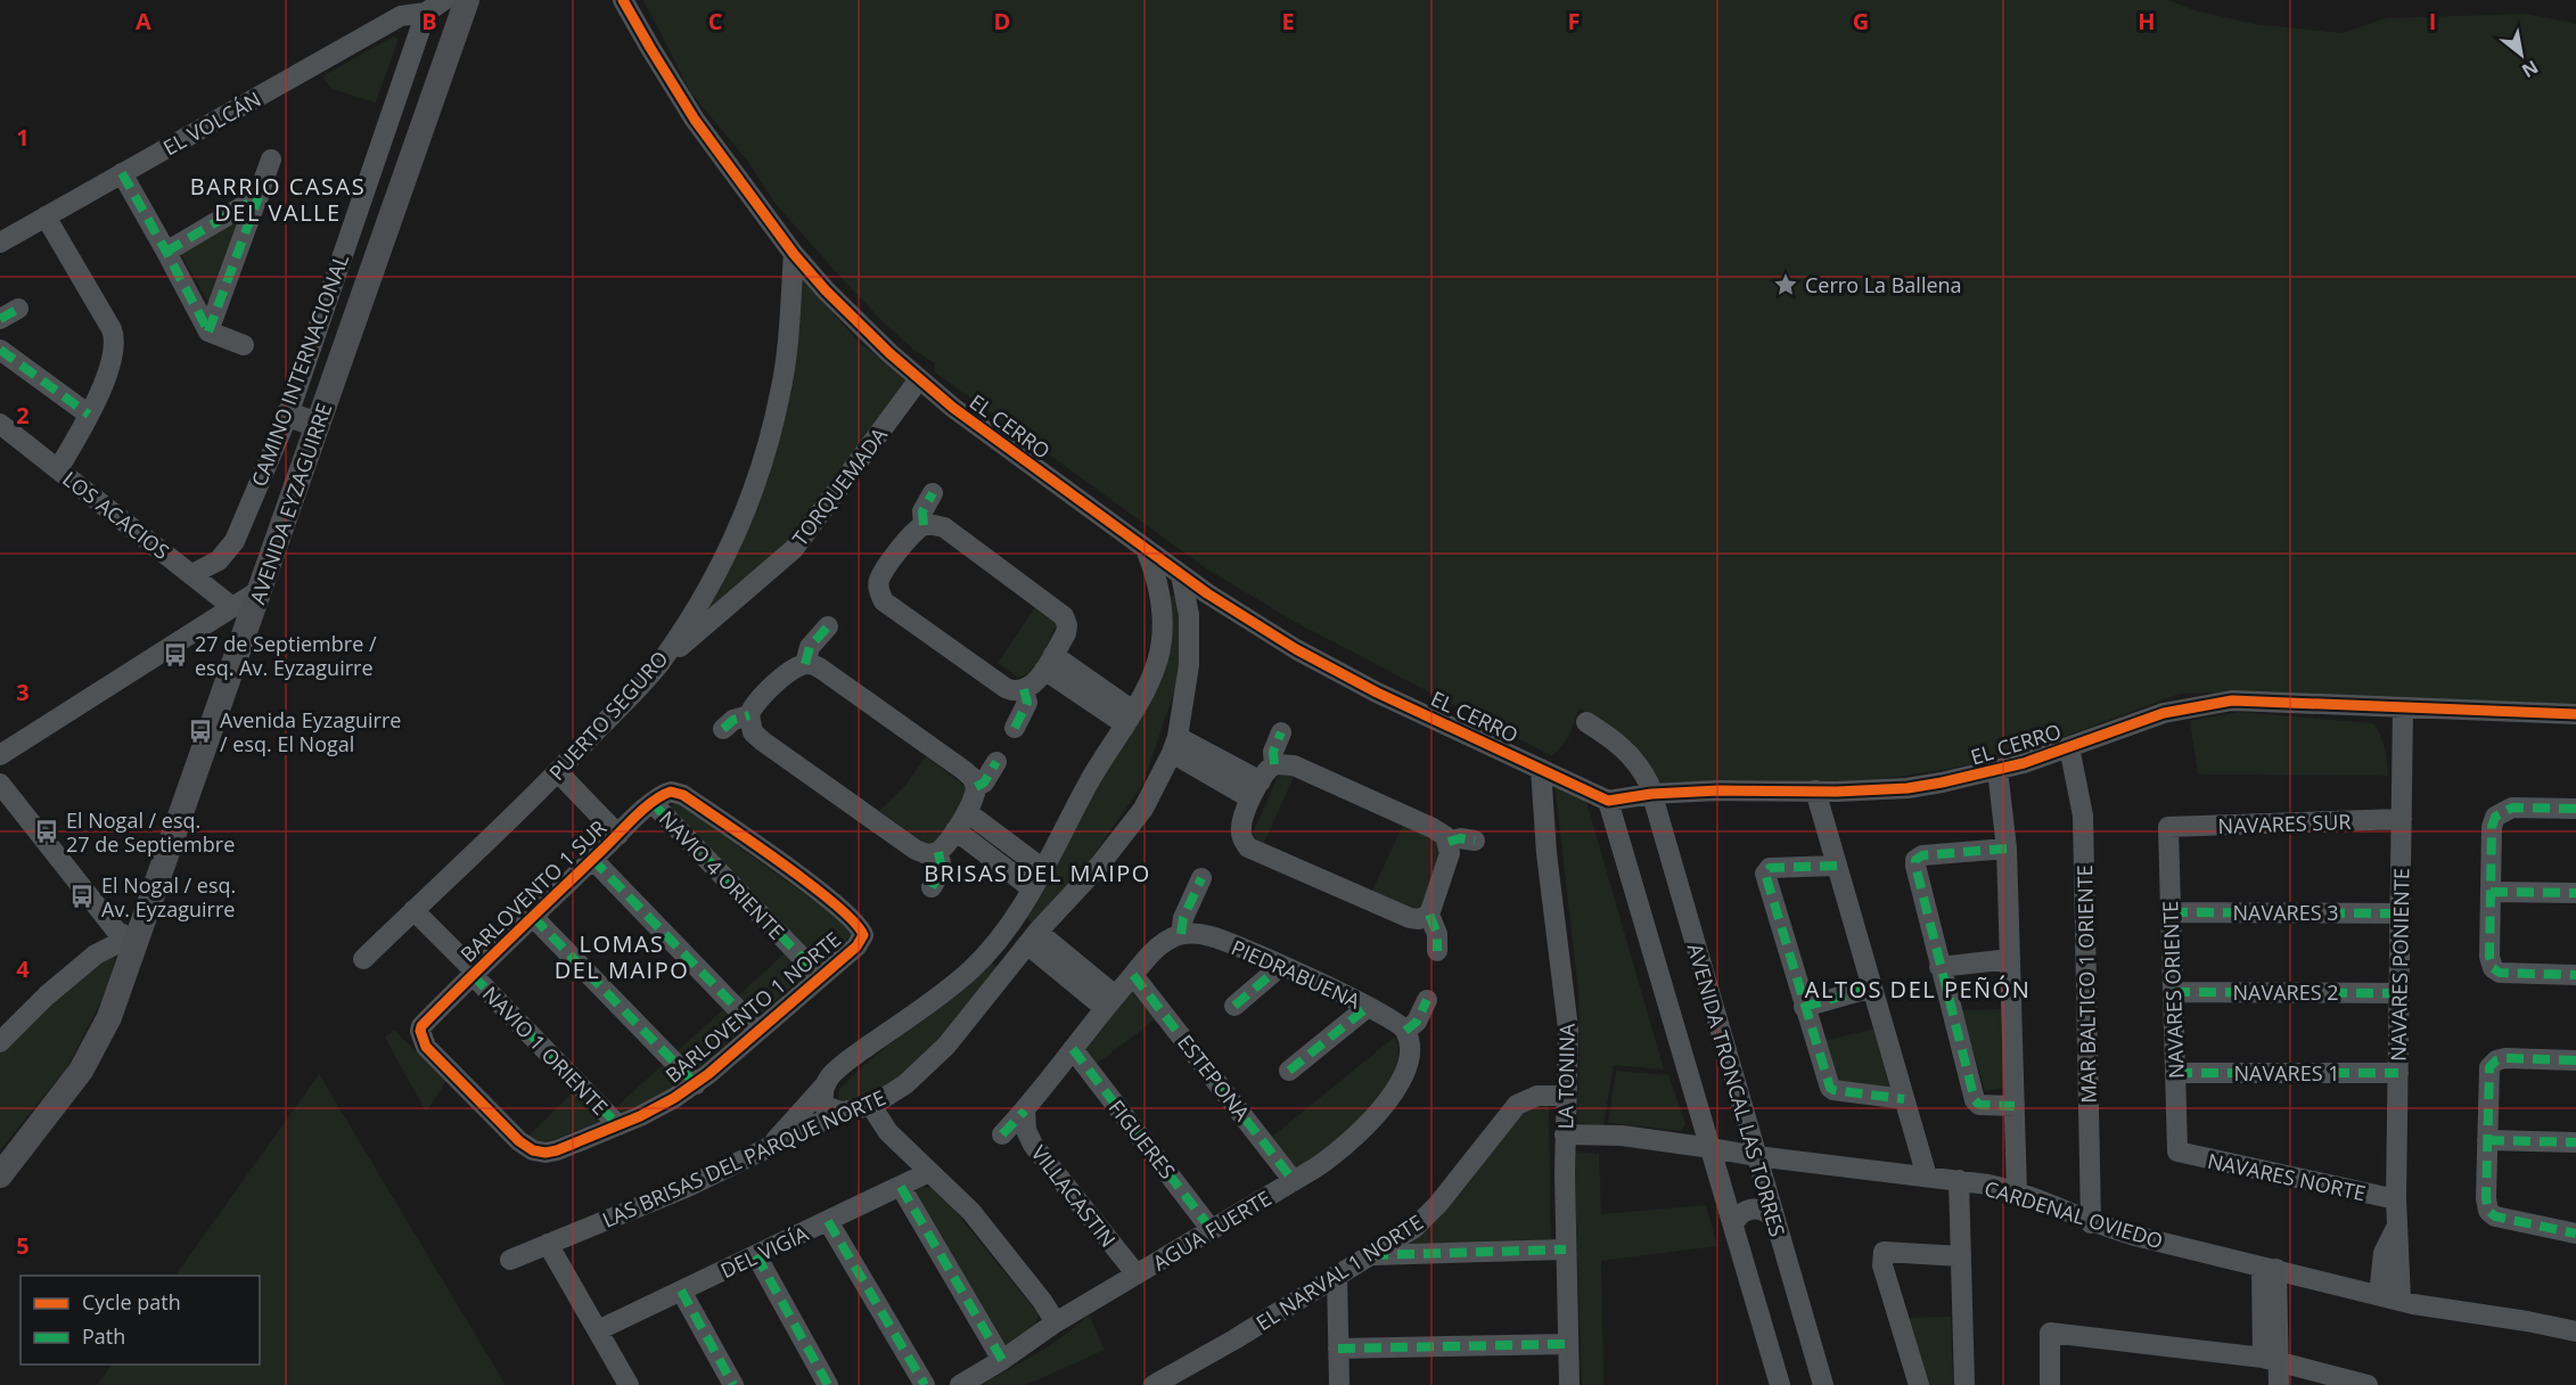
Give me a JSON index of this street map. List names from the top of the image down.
{
  "streets": {
    "main road": ["AVENIDA EYZAGUIRRE"],
    "street": [
      "EL VOLCÁN",
      "CAMINO INTERNACIONAL",
      "EL CERRO",
      "TORQUEMADA",
      "LOS ACACIOS",
      "PUERTO SEGURO",
      "NAVARES SUR",
      "NAVIO 4 ORIENTE",
      "BARLOVENTO 1 SUR",
      "NAVARES 3",
      "NAVARES PONIENTE",
      "PIEDRABUENA",
      "MAR BALTICO 1 ORIENTE",
      "NAVARES ORIENTE",
      "NAVARES 2",
      "BARLOVENTO 1 NORTE",
      "NAVIO 1 ORIENTE",
      "NAVARES 1",
      "LA TONINA",
      "ESTEPONA",
      "AVENIDA TRONCAL LAS TORRES",
      "FIGUERES",
      "LAS BRISAS DEL PARQUE NORTE",
      "NAVARES NORTE",
      "VILLACASTIN",
      "CARDENAL OVIEDO",
      "AGUA FUERTE",
      "DEL VIGÍA",
      "EL NARVAL 1 NORTE"
    ]
  },
  "crossings": [
    ["EL VOLCÁN", "CAMINO INTERNACIONAL"],
    ["CAMINO INTERNACIONAL", "LOS ACACIOS"],
    ["EL CERRO", "TORQUEMADA"],
    ["EL CERRO", "PUERTO SEGURO"],
    ["EL CERRO", "NAVARES PONIENTE"],
    ["EL CERRO", "MAR BALTICO 1 ORIENTE"],
    ["EL CERRO", "LA TONINA"],
    ["EL CERRO", "AVENIDA TRONCAL LAS TORRES"],
    ["EL CERRO", "LAS BRISAS DEL PARQUE NORTE"],
    ["TORQUEMADA", "PUERTO SEGURO"],
    ["PUERTO SEGURO", "NAVIO 1 ORIENTE"],
    ["NAVARES SUR", "NAVARES PONIENTE"],
    ["NAVARES SUR", "NAVARES ORIENTE"],
    ["NAVIO 4 ORIENTE", "BARLOVENTO 1 SUR"],
    ["NAVIO 4 ORIENTE", "BARLOVENTO 1 NORTE"],
    ["BARLOVENTO 1 SUR", "BARLOVENTO 1 NORTE"],
    ["BARLOVENTO 1 SUR", "NAVIO 1 ORIENTE"],
    ["NAVARES 3", "NAVARES PONIENTE"],
    ["NAVARES 3", "NAVARES ORIENTE"],
    ["NAVARES PONIENTE", "NAVARES 2"],
    ["NAVARES PONIENTE", "NAVARES 1"],
    ["NAVARES PONIENTE", "NAVARES NORTE"],
    ["NAVARES PONIENTE", "CARDENAL OVIEDO"],
    ["PIEDRABUENA", "AGUA FUERTE"],
    ["MAR BALTICO 1 ORIENTE", "CARDENAL OVIEDO"],
    ["NAVARES ORIENTE", "NAVARES 2"],
    ["NAVARES ORIENTE", "NAVARES 1"],
    ["NAVARES ORIENTE", "NAVARES NORTE"],
    ["BARLOVENTO 1 NORTE", "NAVIO 1 ORIENTE"],
    ["LA TONINA", "CARDENAL OVIEDO"],
    ["LA TONINA", "EL NARVAL 1 NORTE"],
    ["ESTEPONA", "AGUA FUERTE"],
    ["AVENIDA TRONCAL LAS TORRES", "CARDENAL OVIEDO"],
    ["FIGUERES", "AGUA FUERTE"],
    ["VILLACASTIN", "AGUA FUERTE"]
  ],
  "districts": [
    "BARRIO CASAS DEL VALLE",
    "BRISAS DEL MAIPO",
    "LOMAS DEL MAIPO",
    "ALTOS DEL PEÑÓN"
  ],
  "places": {
    "place": ["Cerro La Ballena"],
    "bus stop": [
      "27 de Septiembre / esq. Av. Eyzaguirre",
      "Avenida Eyzaguirre / esq. El Nogal",
      "El Nogal / esq. 27 de Septiembre",
      "El Nogal / esq. Av. Eyzaguirre"
    ]
  },
  "legend": ["Cycle path", "Path"],
  "north": "bottom right",
  "grid": {
    "columns": [
      "A",
      "B",
      "C",
      "D",
      "E",
      "F",
      "G",
      "H",
      "I"
    ],
    "rows": [
      "1",
      "2",
      "3",
      "4",
      "5"
    ]
  }
}
